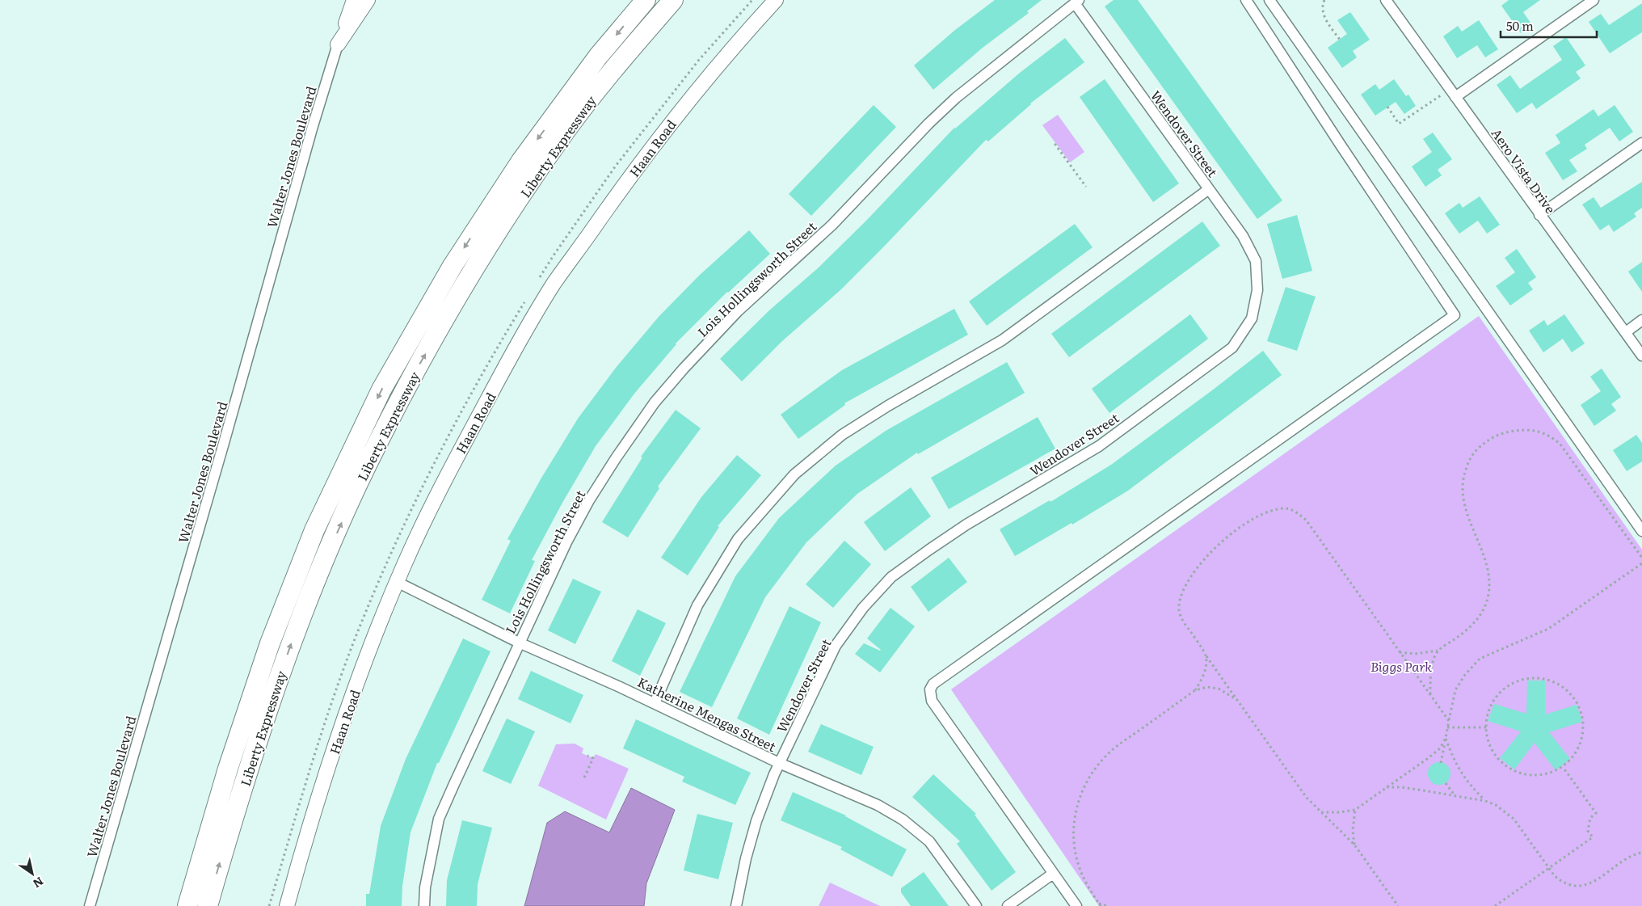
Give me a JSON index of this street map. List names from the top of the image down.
{
  "streets": {
    "highway": ["Liberty Expressway"],
    "street": [
      "Wendover Street",
      "Haan Road",
      "Walter Jones Boulevard",
      "Aero Vista Drive",
      "Lois Hollingsworth Street",
      "Katherine Mengas Street"
    ]
  },
  "crossings": [
    ["Wendover Street", "Lois Hollingsworth Street"],
    ["Wendover Street", "Katherine Mengas Street"],
    ["Haan Road", "Katherine Mengas Street"],
    ["Lois Hollingsworth Street", "Katherine Mengas Street"]
  ],
  "parks": ["Biggs Park"],
  "scale_bar": "50 m",
  "north": "bottom right"
}
